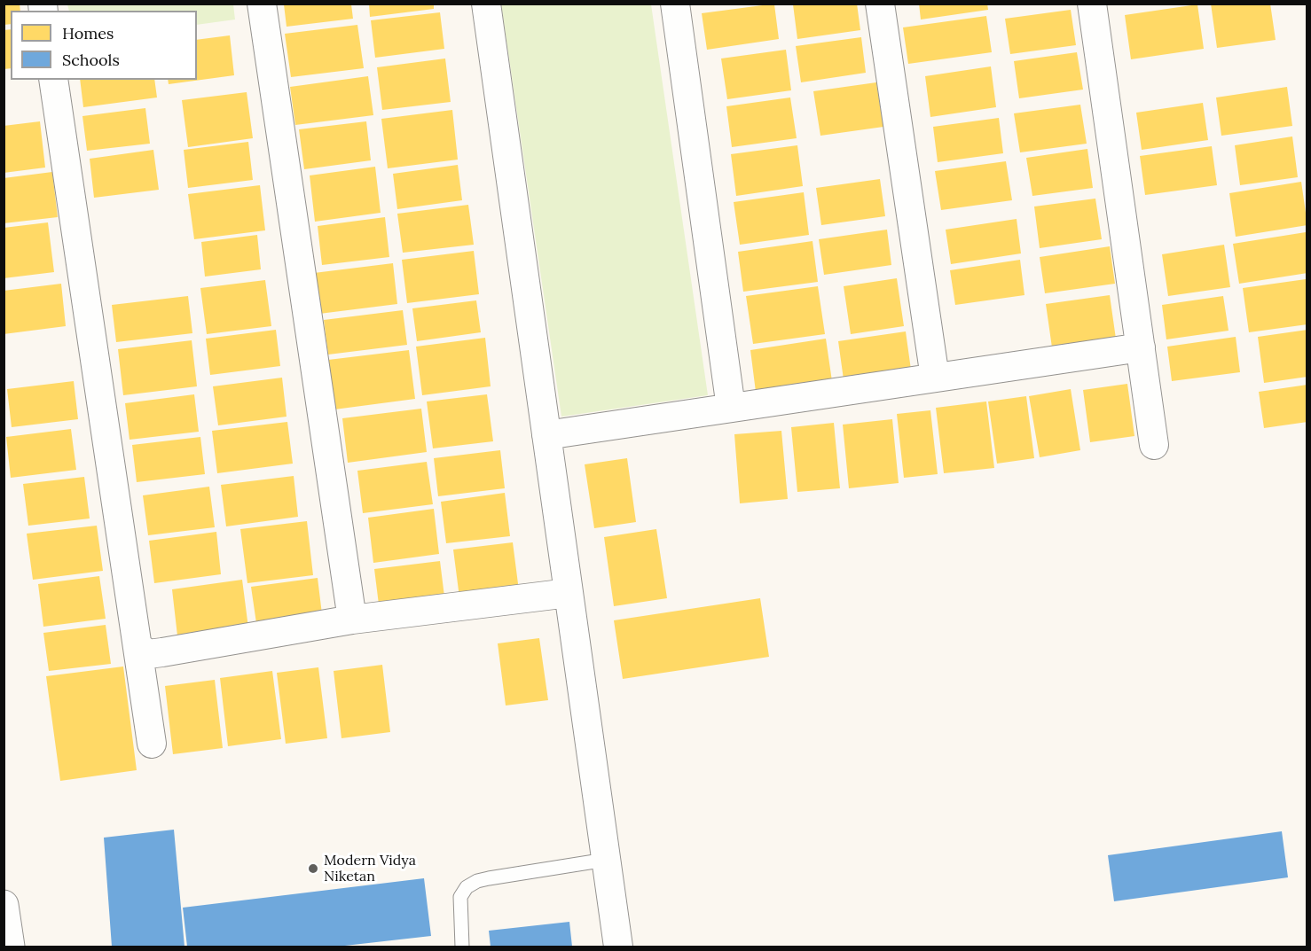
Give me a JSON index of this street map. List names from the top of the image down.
{
  "places": ["Modern Vidya Niketan"],
  "legend": ["Homes", "Schools"]
}
